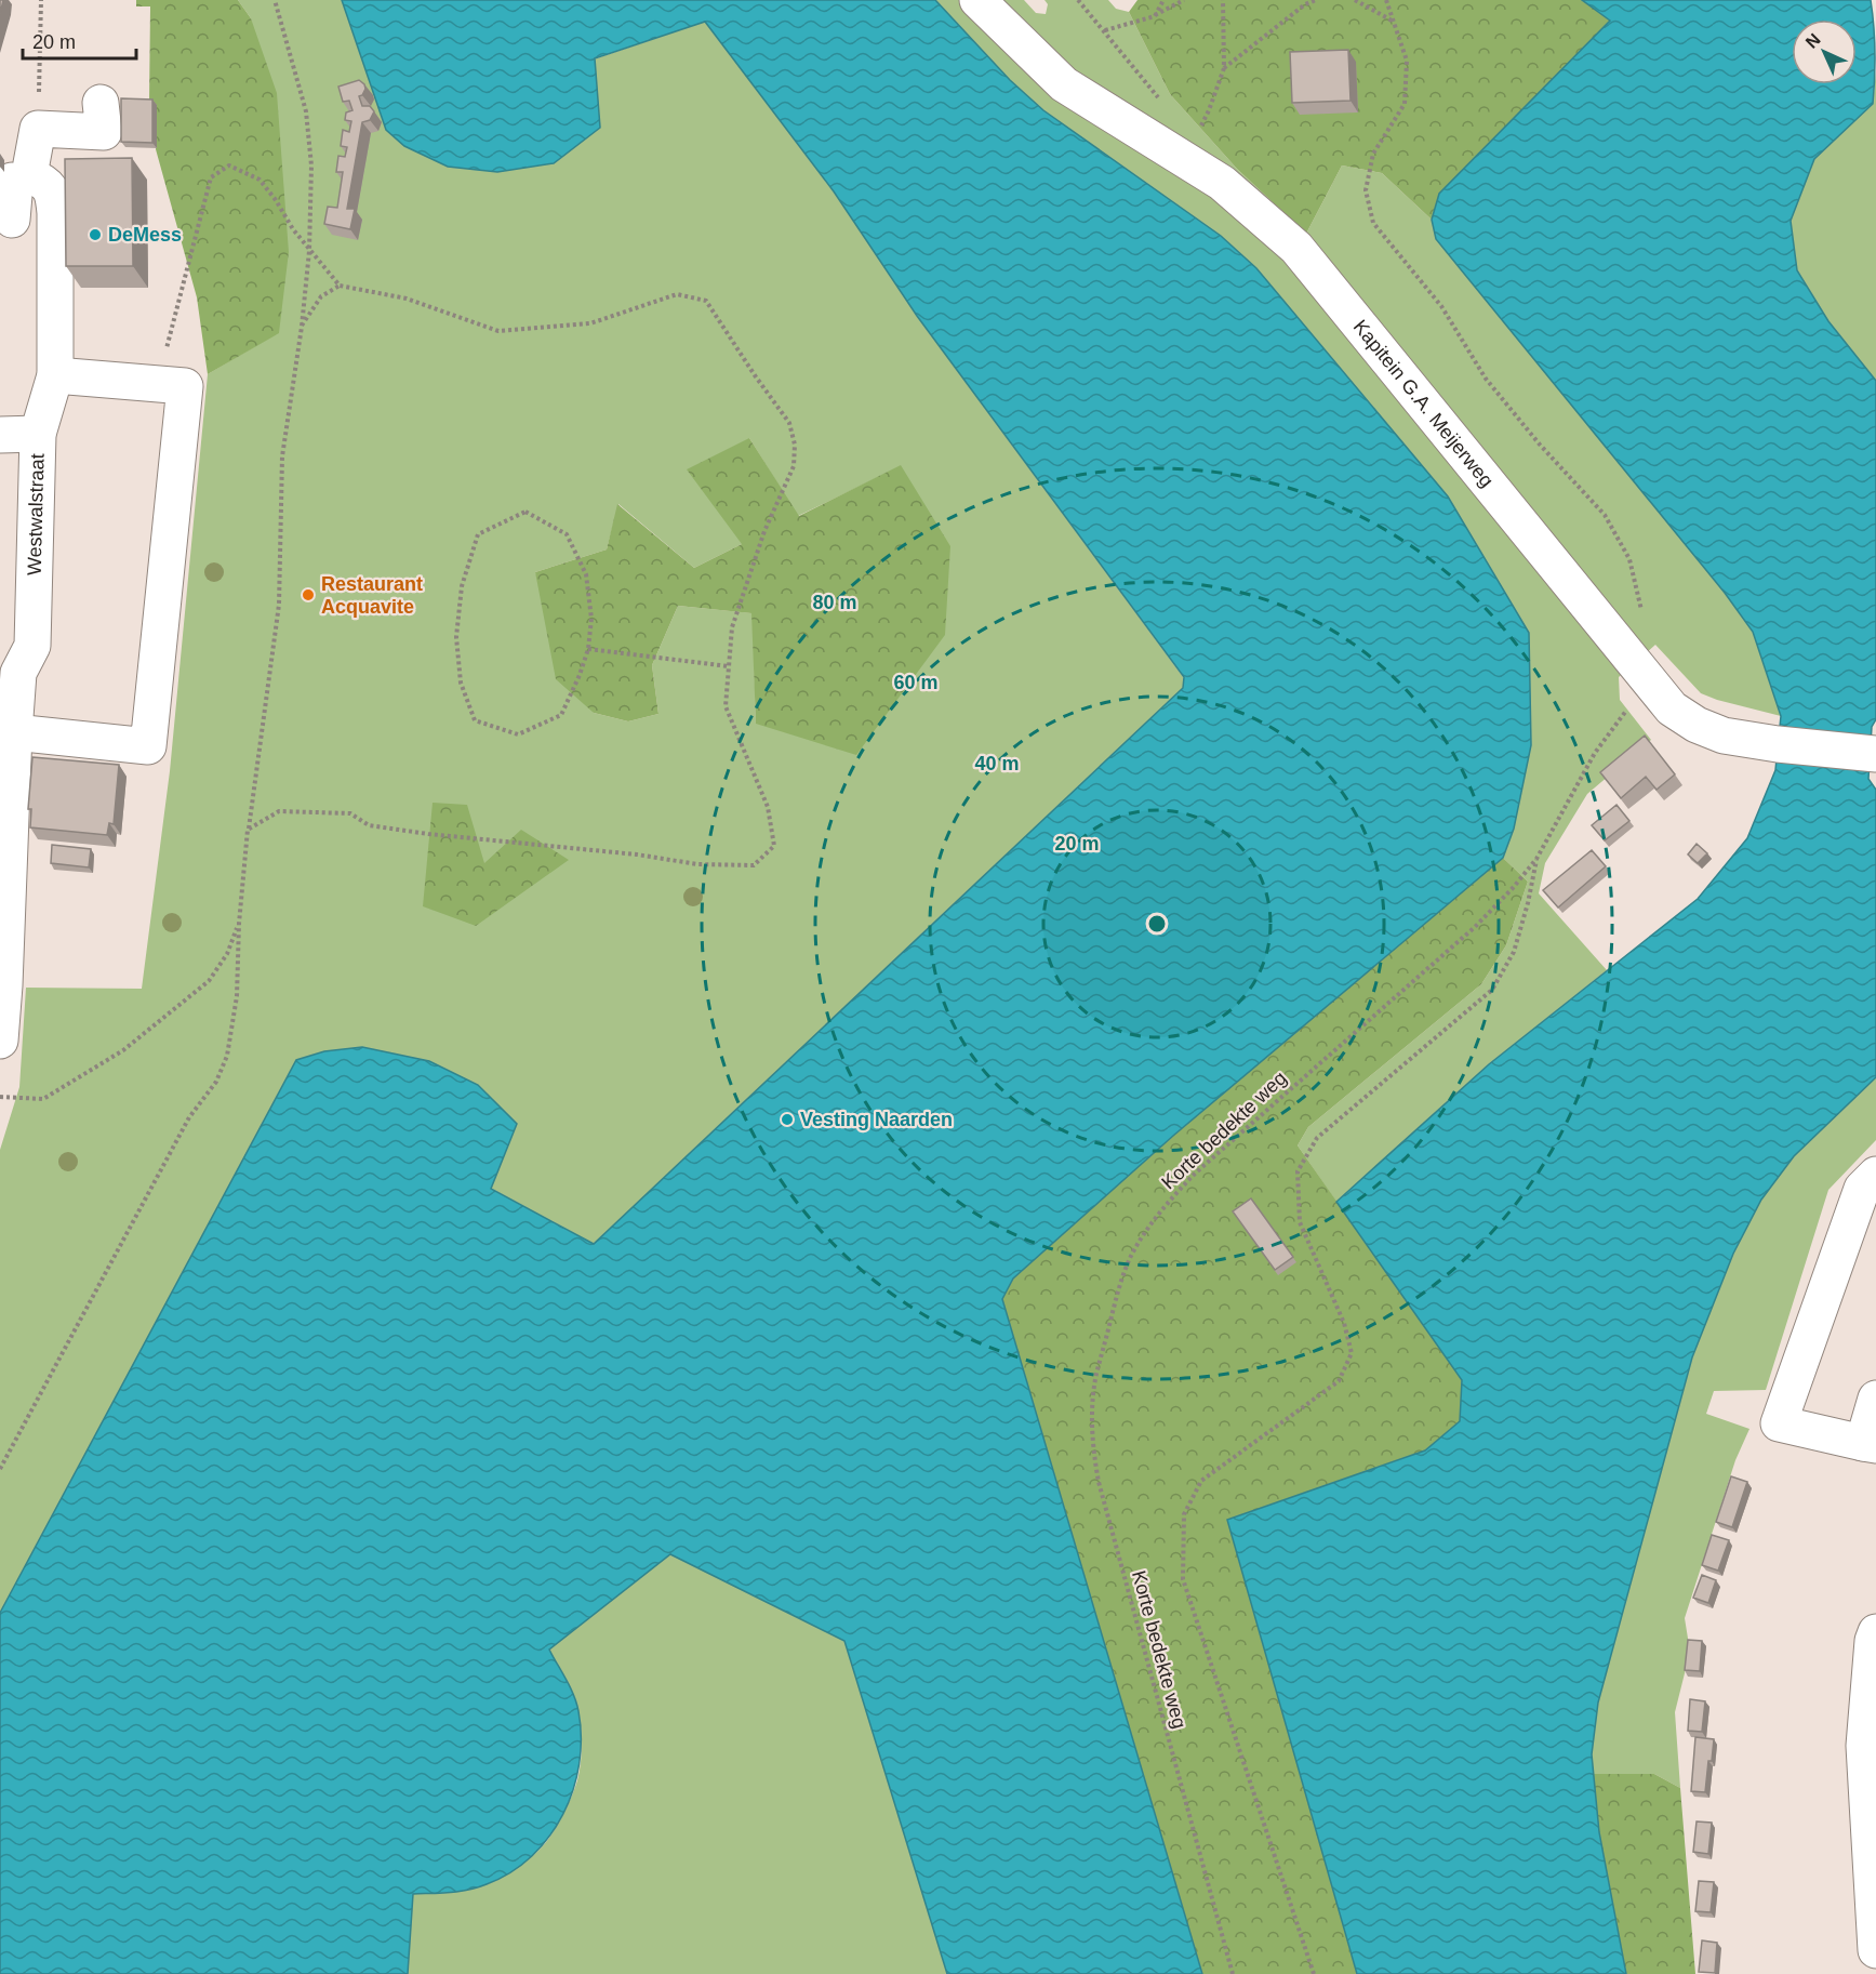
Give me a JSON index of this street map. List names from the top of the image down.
{
  "streets": {
    "street": ["Kapitein G.A. Meijerweg", "Westwalstraat"],
    "path": ["Korte bedekte weg"]
  },
  "crossings": [
    ["Kapitein G.A. Meijerweg", "Korte bedekte weg"]
  ],
  "places": ["DeMess", "Restaurant Acquavite", "Vesting Naarden"],
  "scale_bar": "20 m",
  "north": "top left",
  "rings": [
    "80 m",
    "60 m",
    "40 m",
    "20 m"
  ]
}
